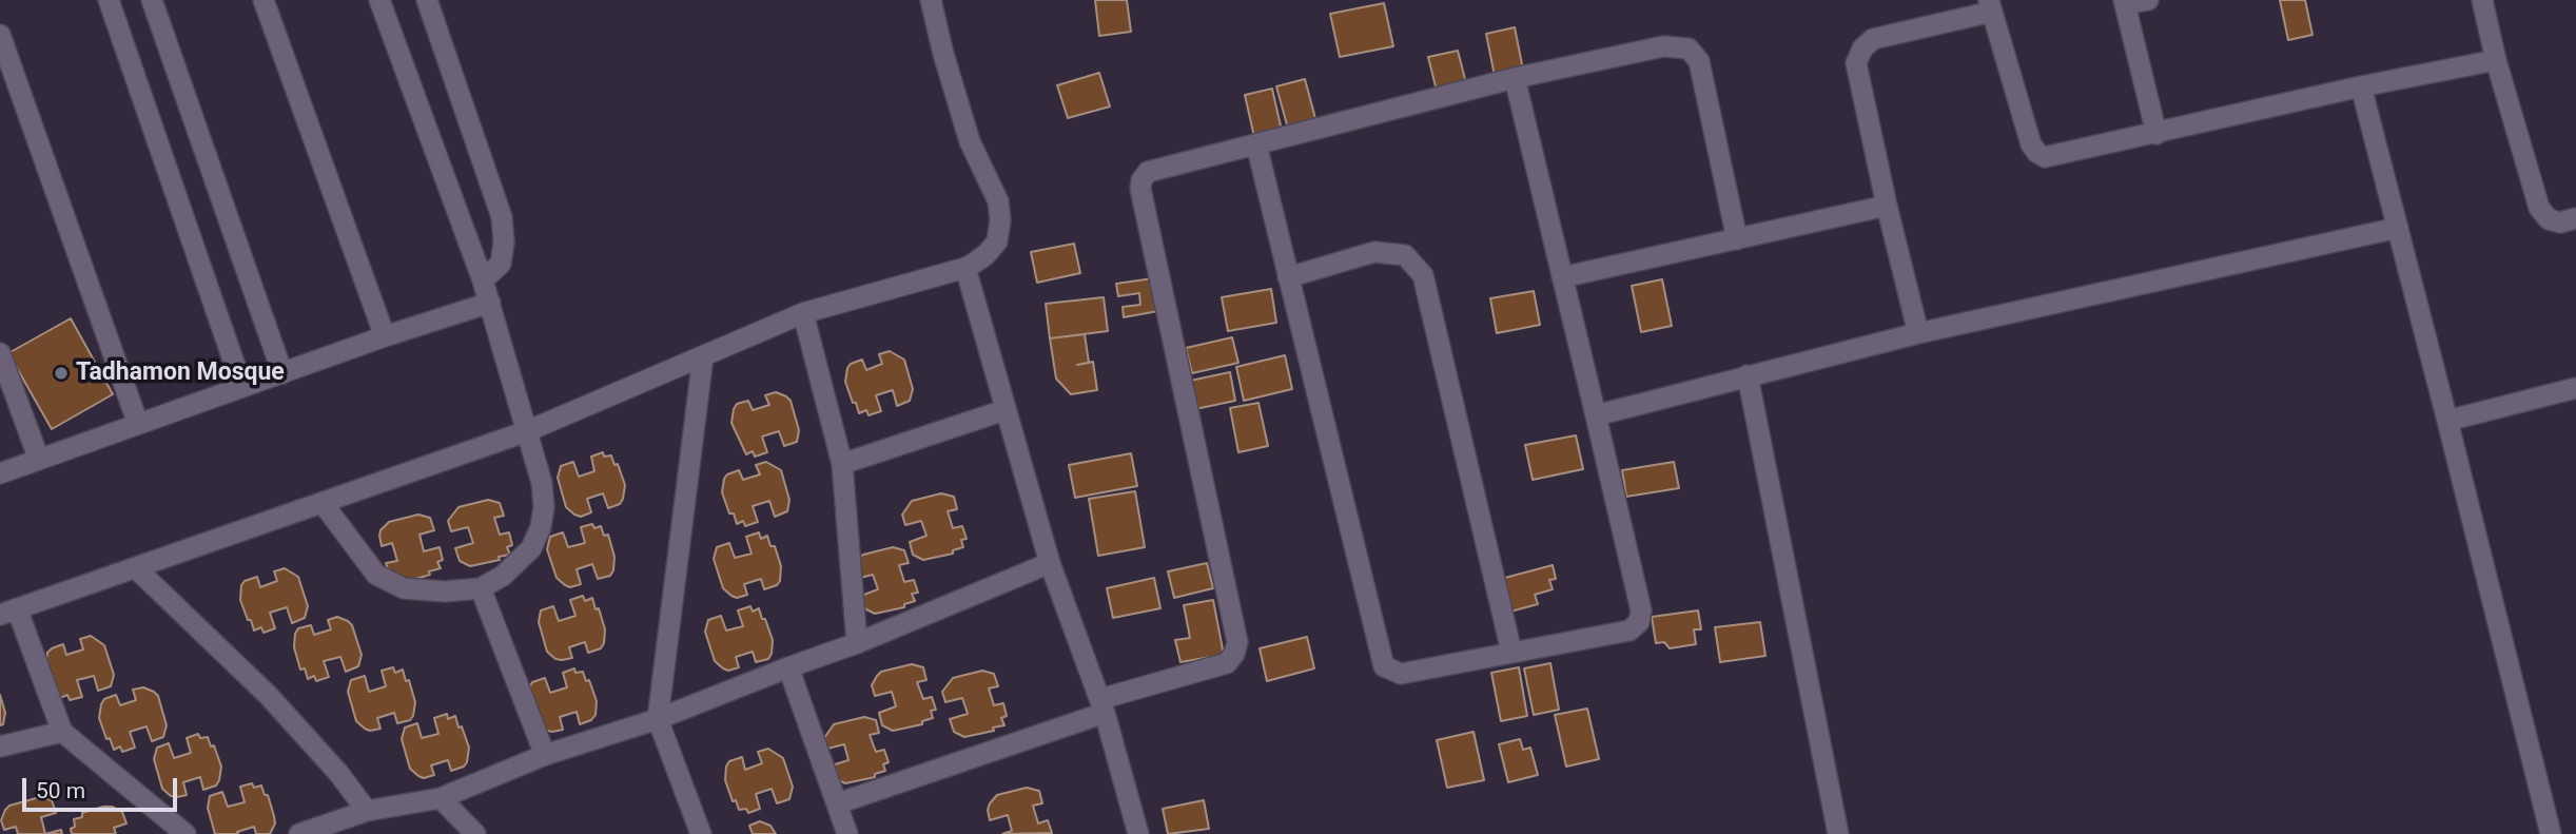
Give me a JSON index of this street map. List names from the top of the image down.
{
  "places": ["Tadhamon Mosque"],
  "scale_bar": "50 m"
}
